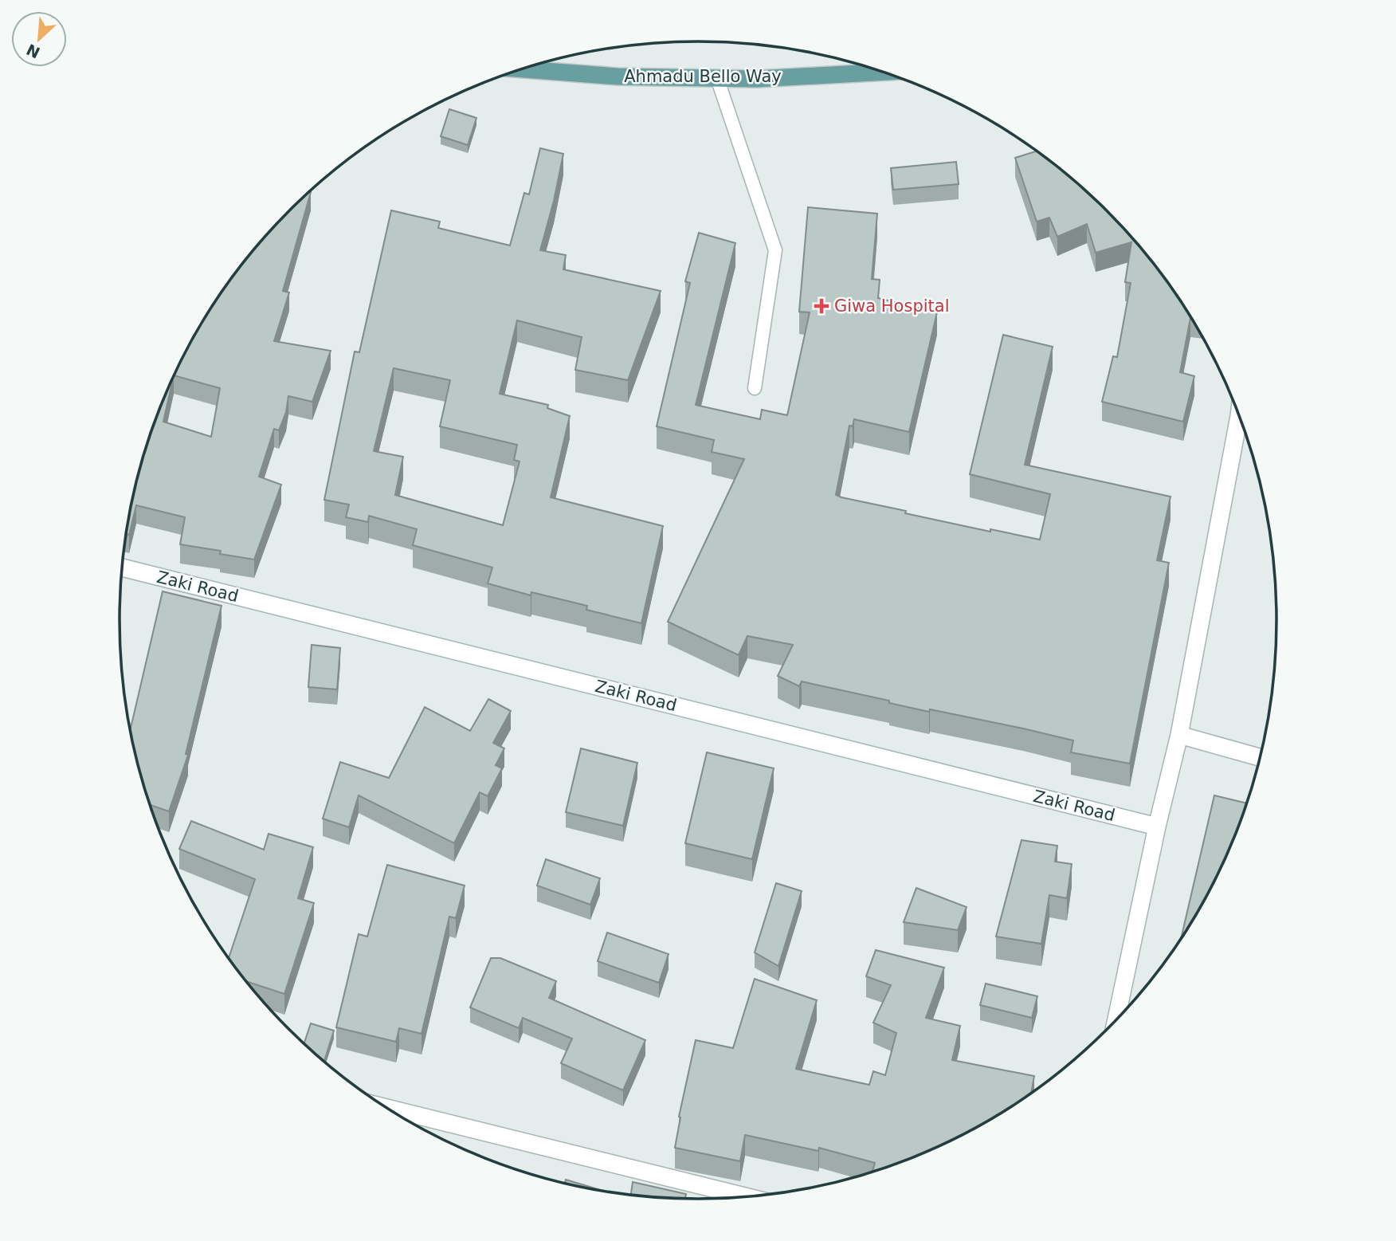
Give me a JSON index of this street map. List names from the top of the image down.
{
  "streets": {
    "main road": ["Ahmadu Bello Way"],
    "street": ["Zaki Road"]
  },
  "places": {
    "health": ["Giwa Hospital"]
  },
  "north": "bottom left"
}
